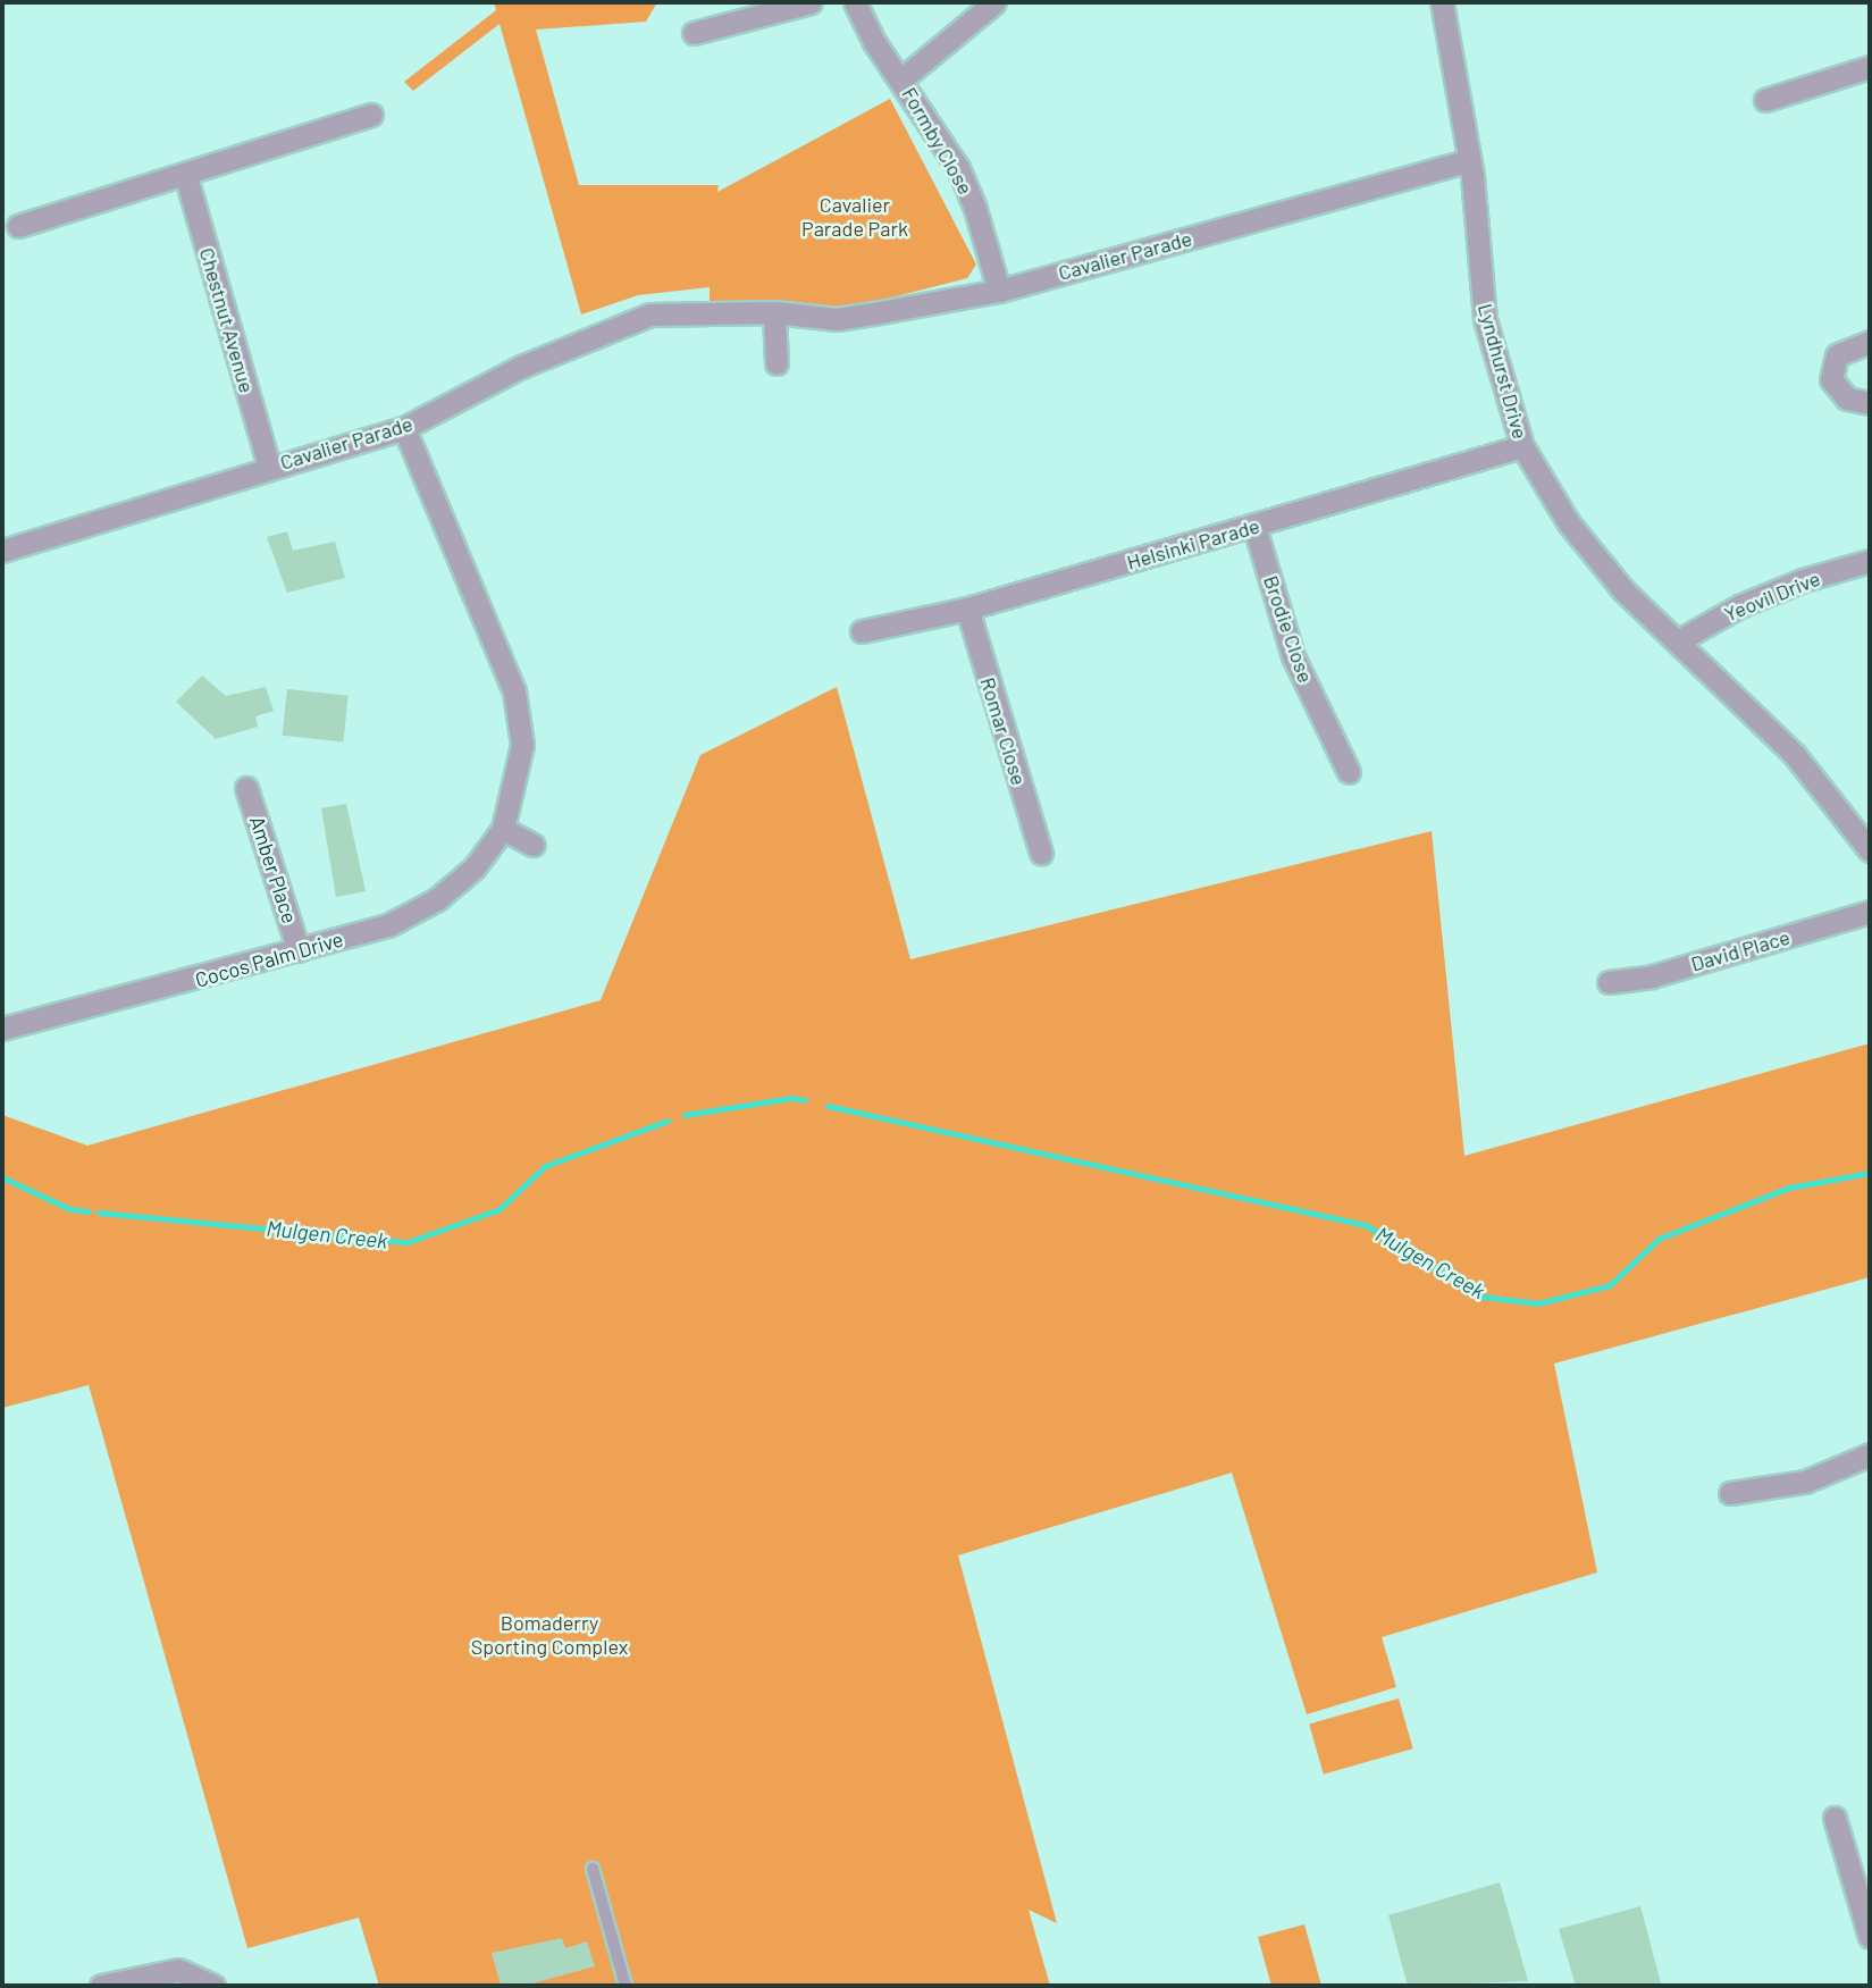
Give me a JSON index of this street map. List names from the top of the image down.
{
  "streets": {
    "street": [
      "Formby Close",
      "Cavalier Parade",
      "Chestnut Avenue",
      "Lyndhurst Drive",
      "Helsinki Parade",
      "Yeovil Drive",
      "Brodie Close",
      "Romar Close",
      "Amber Place",
      "David Place",
      "Cocos Palm Drive"
    ]
  },
  "crossings": [
    ["Formby Close", "Cavalier Parade"],
    ["Cavalier Parade", "Chestnut Avenue"],
    ["Cavalier Parade", "Lyndhurst Drive"],
    ["Cavalier Parade", "Cocos Palm Drive"],
    ["Lyndhurst Drive", "Helsinki Parade"],
    ["Lyndhurst Drive", "Yeovil Drive"],
    ["Helsinki Parade", "Brodie Close"],
    ["Helsinki Parade", "Romar Close"],
    ["Amber Place", "Cocos Palm Drive"]
  ],
  "water": ["Mulgen Creek"],
  "parks": ["Cavalier Parade Park", "Bomaderry Sporting Complex"]
}
